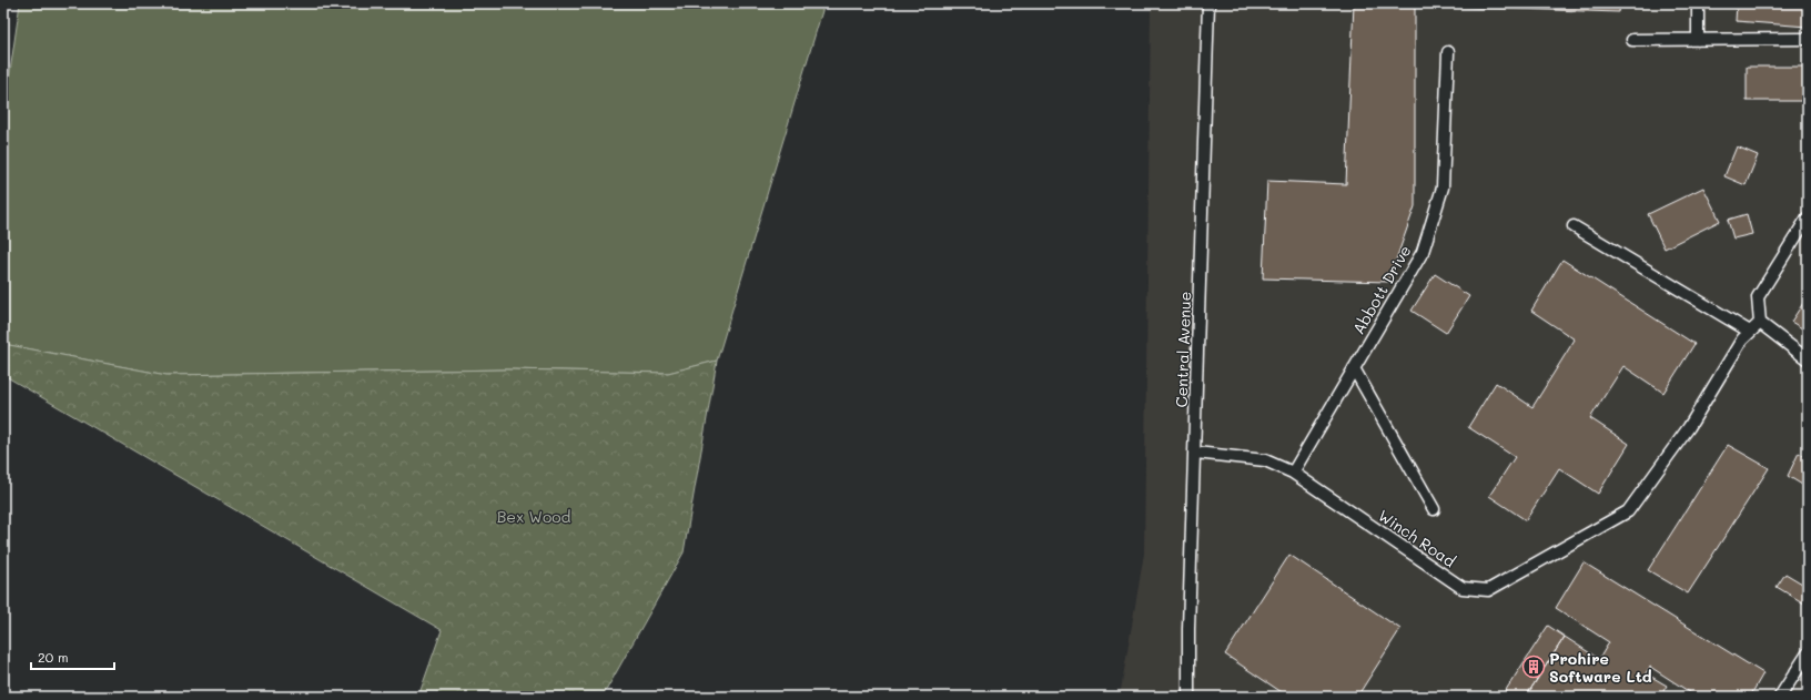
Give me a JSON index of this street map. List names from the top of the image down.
{
  "streets": {
    "lane": ["Abbott Drive", "Central Avenue", "Winch Road"]
  },
  "crossings": [
    ["Abbott Drive", "Winch Road"],
    ["Central Avenue", "Winch Road"]
  ],
  "parks": ["Bex Wood"],
  "places": {
    "building": ["Prohire Software Ltd"]
  },
  "scale_bar": "20 m"
}
